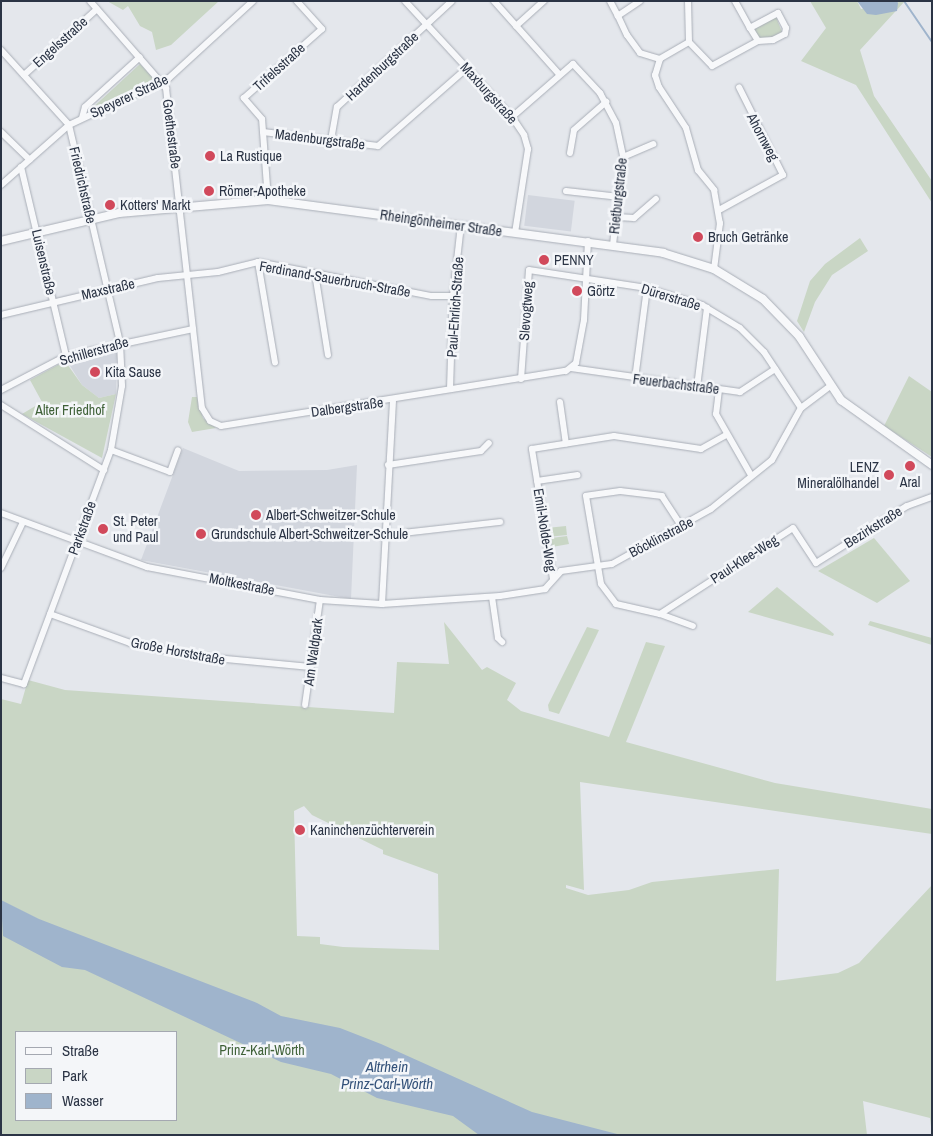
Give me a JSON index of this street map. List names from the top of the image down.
{
  "streets": {
    "street": [
      "Engelsstraße",
      "Hardenburgstraße",
      "Trifelsstraße",
      "Maxburgstraße",
      "Speyerer Straße",
      "Goethestraße",
      "Ahornweg",
      "Madenburgstraße",
      "Friedrichstraße",
      "Rietburgstraße",
      "Rheingönheimer Straße",
      "Luisenstraße",
      "Ferdinand-Sauerbruch-Straße",
      "Maxstraße",
      "Dürerstraße",
      "Paul-Ehrlich-Straße",
      "Slevogtweg",
      "Schillerstraße",
      "Feuerbachstraße",
      "Dalbergstraße",
      "Bezirkstraße",
      "Parkstraße",
      "Emil-Nolde-Weg",
      "Böcklinstraße",
      "Paul-Klee-Weg",
      "Moltkestraße",
      "Große Horststraße",
      "Am Waldpark"
    ]
  },
  "crossings": [
    ["Engelsstraße", "Goethestraße"],
    ["Engelsstraße", "Friedrichstraße"],
    ["Hardenburgstraße", "Maxburgstraße"],
    ["Hardenburgstraße", "Madenburgstraße"],
    ["Trifelsstraße", "Madenburgstraße"],
    ["Trifelsstraße", "Rheingönheimer Straße"],
    ["Maxburgstraße", "Madenburgstraße"],
    ["Maxburgstraße", "Rheingönheimer Straße"],
    ["Speyerer Straße", "Goethestraße"],
    ["Speyerer Straße", "Friedrichstraße"],
    ["Speyerer Straße", "Luisenstraße"],
    ["Goethestraße", "Rheingönheimer Straße"],
    ["Goethestraße", "Dalbergstraße"],
    ["Friedrichstraße", "Rheingönheimer Straße"],
    ["Friedrichstraße", "Maxstraße"],
    ["Friedrichstraße", "Schillerstraße"],
    ["Friedrichstraße", "Parkstraße"],
    ["Rietburgstraße", "Rheingönheimer Straße"],
    ["Rheingönheimer Straße", "Luisenstraße"],
    ["Rheingönheimer Straße", "Paul-Ehrlich-Straße"],
    ["Rheingönheimer Straße", "Dalbergstraße"],
    ["Rheingönheimer Straße", "Böcklinstraße"],
    ["Luisenstraße", "Maxstraße"],
    ["Luisenstraße", "Schillerstraße"],
    ["Ferdinand-Sauerbruch-Straße", "Maxstraße"],
    ["Ferdinand-Sauerbruch-Straße", "Paul-Ehrlich-Straße"],
    ["Ferdinand-Sauerbruch-Straße", "Dalbergstraße"],
    ["Maxstraße", "Dalbergstraße"],
    ["Dürerstraße", "Slevogtweg"],
    ["Dürerstraße", "Feuerbachstraße"],
    ["Dürerstraße", "Böcklinstraße"],
    ["Paul-Ehrlich-Straße", "Dalbergstraße"],
    ["Slevogtweg", "Dalbergstraße"],
    ["Schillerstraße", "Dalbergstraße"],
    ["Schillerstraße", "Parkstraße"],
    ["Feuerbachstraße", "Dalbergstraße"],
    ["Bezirkstraße", "Paul-Klee-Weg"],
    ["Parkstraße", "Moltkestraße"],
    ["Parkstraße", "Große Horststraße"],
    ["Emil-Nolde-Weg", "Böcklinstraße"],
    ["Böcklinstraße", "Moltkestraße"],
    ["Moltkestraße", "Am Waldpark"],
    ["Große Horststraße", "Am Waldpark"]
  ],
  "water": ["Altrhein Prinz-Carl-Wörth"],
  "parks": ["Alter Friedhof", "Prinz-Karl-Wörth"],
  "places": [
    "La Rustique",
    "Römer-Apotheke",
    "Kotters' Markt",
    "Bruch Getränke",
    "PENNY",
    "Görtz",
    "Kita Sause",
    "Aral",
    "LENZ Mineralölhandel",
    "Albert-Schweitzer-Schule",
    "St. Peter und Paul",
    "Grundschule Albert-Schweitzer-Schule",
    "Kaninchenzüchterverein"
  ],
  "legend": ["Straße", "Park", "Wasser"]
}
